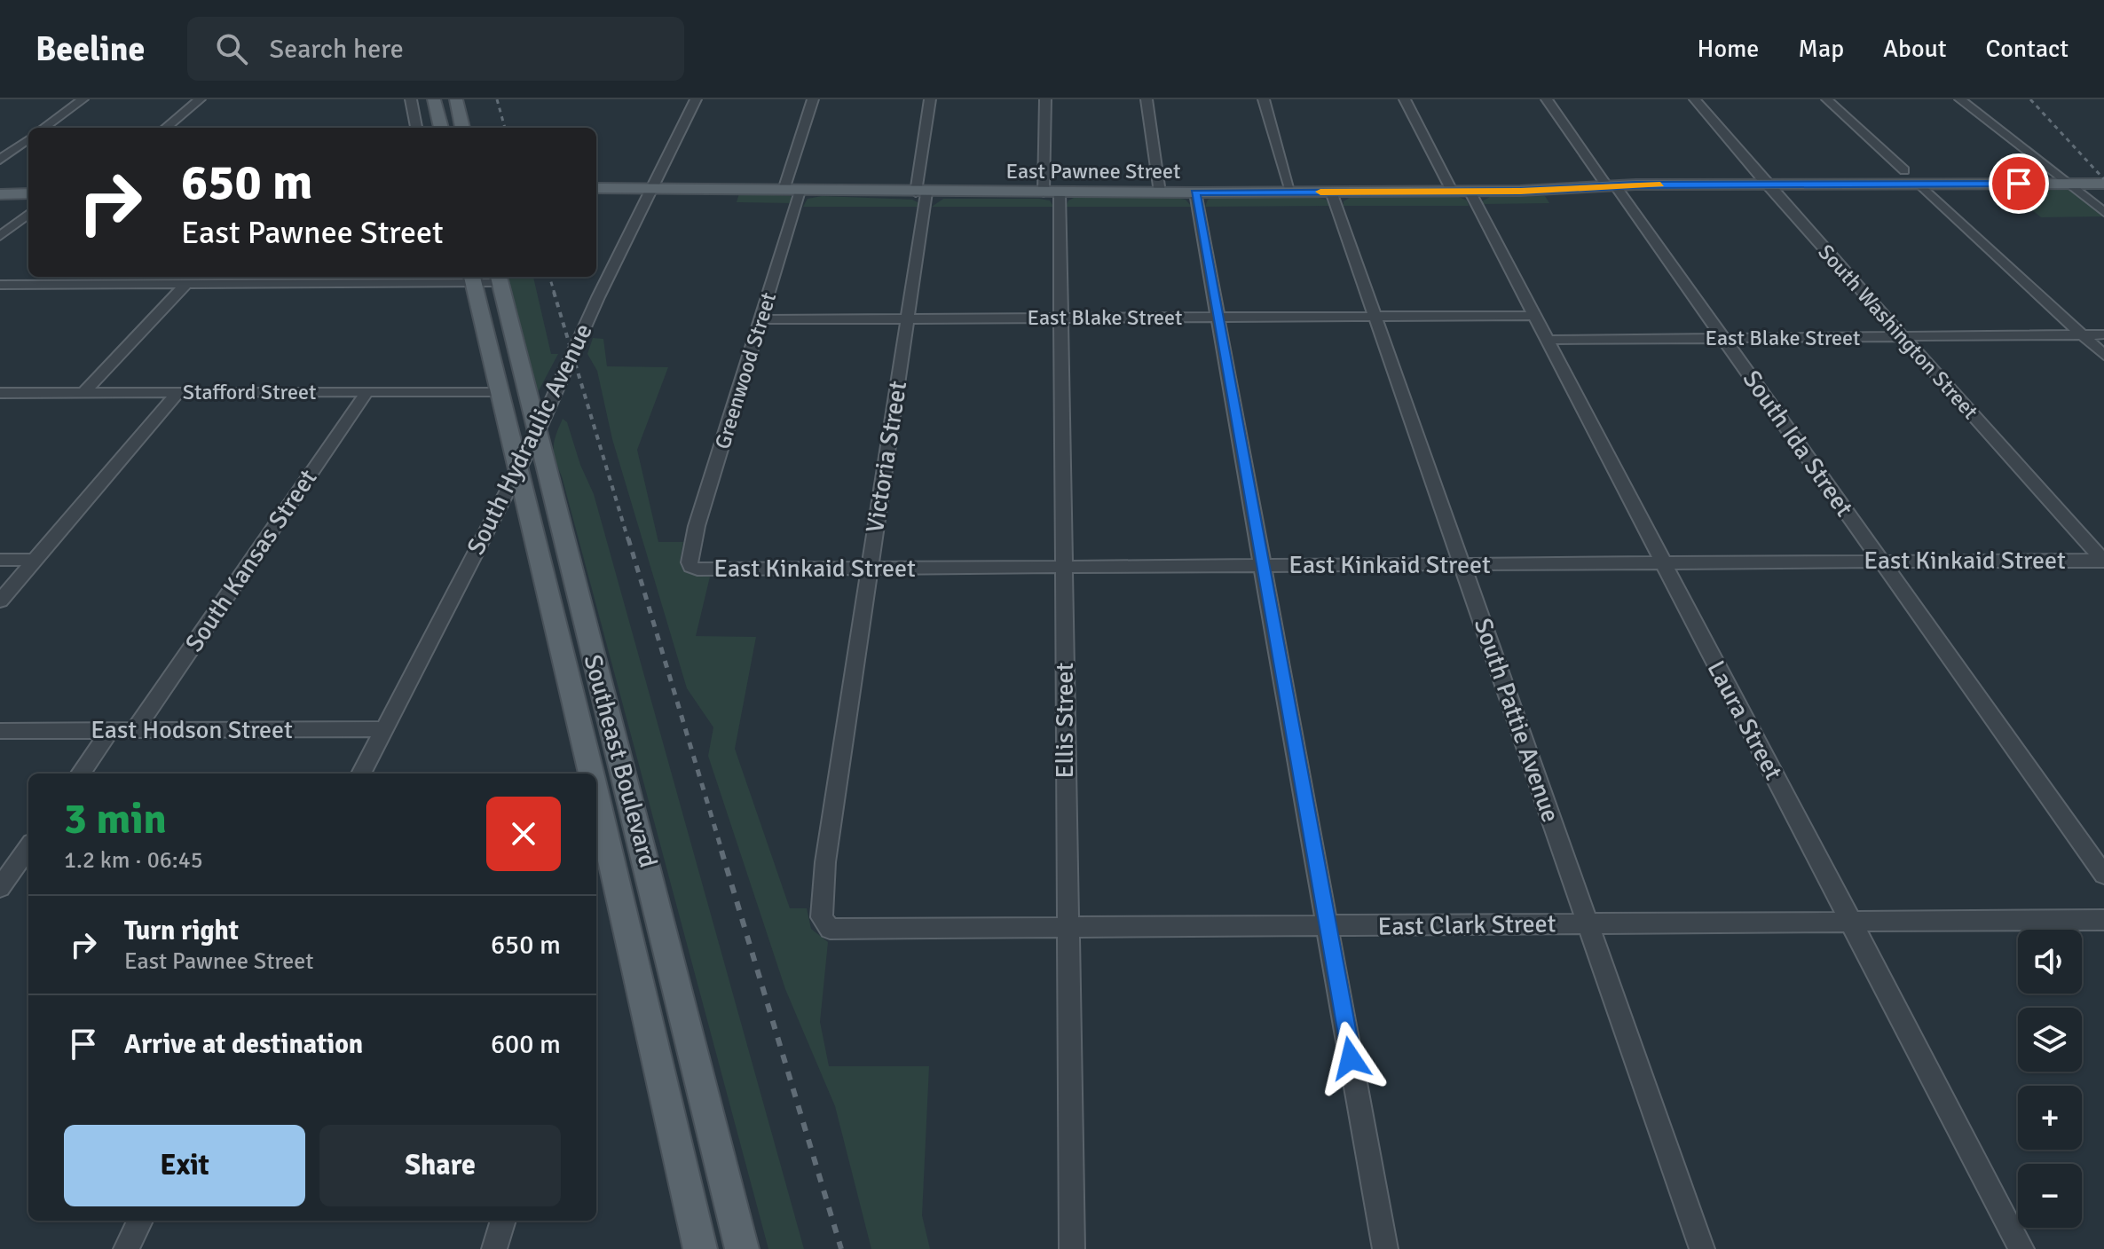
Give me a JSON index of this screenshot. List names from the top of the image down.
{
  "streets": {
    "main road": ["East Pawnee Street", "Southeast Boulevard"],
    "street": [
      "East Blake Street",
      "South Washington Street",
      "Greenwood Street",
      "Stafford Street",
      "South Hydraulic Avenue",
      "South Ida Street",
      "Victoria Street",
      "South Kansas Street",
      "East Kinkaid Street",
      "Ellis Street",
      "South Pattie Avenue",
      "Laura Street",
      "East Hodson Street",
      "East Clark Street"
    ]
  },
  "crossings": [
    ["East Pawnee Street", "South Washington Street"],
    ["East Pawnee Street", "Greenwood Street"],
    ["East Pawnee Street", "South Hydraulic Avenue"],
    ["East Pawnee Street", "South Ida Street"],
    ["East Pawnee Street", "Victoria Street"],
    ["East Pawnee Street", "Ellis Street"],
    ["East Pawnee Street", "South Pattie Avenue"],
    ["East Pawnee Street", "Laura Street"],
    ["East Blake Street", "South Washington Street"],
    ["East Blake Street", "Greenwood Street"],
    ["East Blake Street", "South Ida Street"],
    ["East Blake Street", "Victoria Street"],
    ["East Blake Street", "Ellis Street"],
    ["East Blake Street", "South Pattie Avenue"],
    ["East Blake Street", "Laura Street"],
    ["South Washington Street", "East Kinkaid Street"],
    ["Greenwood Street", "East Kinkaid Street"],
    ["Stafford Street", "South Kansas Street"],
    ["Stafford Street", "Southeast Boulevard"],
    ["South Hydraulic Avenue", "East Hodson Street"],
    ["South Hydraulic Avenue", "Southeast Boulevard"],
    ["South Ida Street", "East Kinkaid Street"],
    ["Victoria Street", "East Kinkaid Street"],
    ["Victoria Street", "East Clark Street"],
    ["South Kansas Street", "East Hodson Street"],
    ["East Kinkaid Street", "Ellis Street"],
    ["East Kinkaid Street", "South Pattie Avenue"],
    ["East Kinkaid Street", "Laura Street"],
    ["Ellis Street", "East Clark Street"],
    ["South Pattie Avenue", "East Clark Street"],
    ["Laura Street", "East Clark Street"]
  ],
  "page": {
    "header": "Beeline",
    "search": "Search here",
    "nav": [
      "Home",
      "Map",
      "About",
      "Contact"
    ],
    "turn": ["650 m", "East Pawnee Street"],
    "heading": ["3 min", "1.2 km · 06:45"],
    "list": [
      {
        "name": "Turn right",
        "note": "East Pawnee Street",
        "value": "650 m"
      },
      {
        "name": "Arrive at destination",
        "value": "600 m"
      }
    ],
    "map_buttons": ["+", "−"],
    "buttons": ["Exit", "Share"]
  }
}
